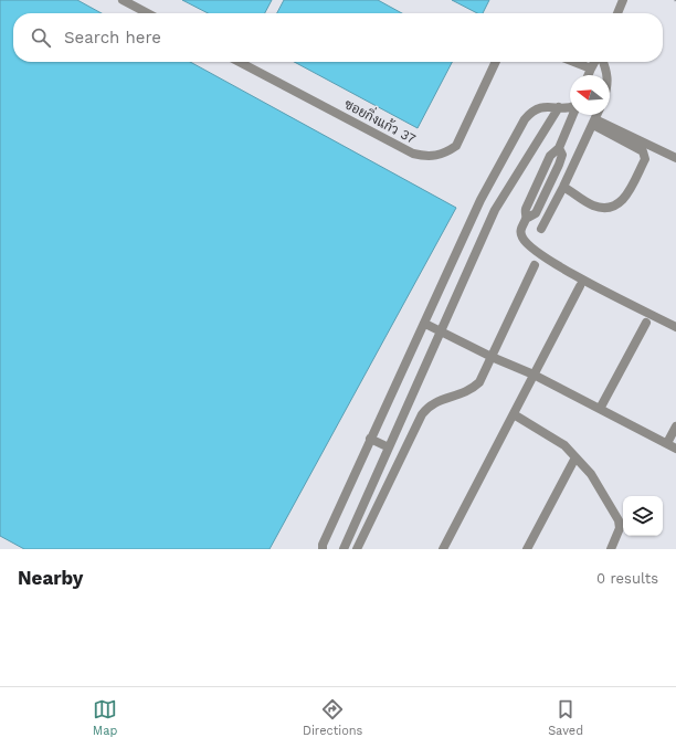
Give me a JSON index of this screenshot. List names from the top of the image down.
{
  "streets": {
    "street": ["ซอยกิ่งแก้ว 37"]
  },
  "north": "left",
  "page": {
    "search": "Search here",
    "heading": ["Nearby", "0 results"],
    "nav": ["Map", "Directions", "Saved"]
  }
}
